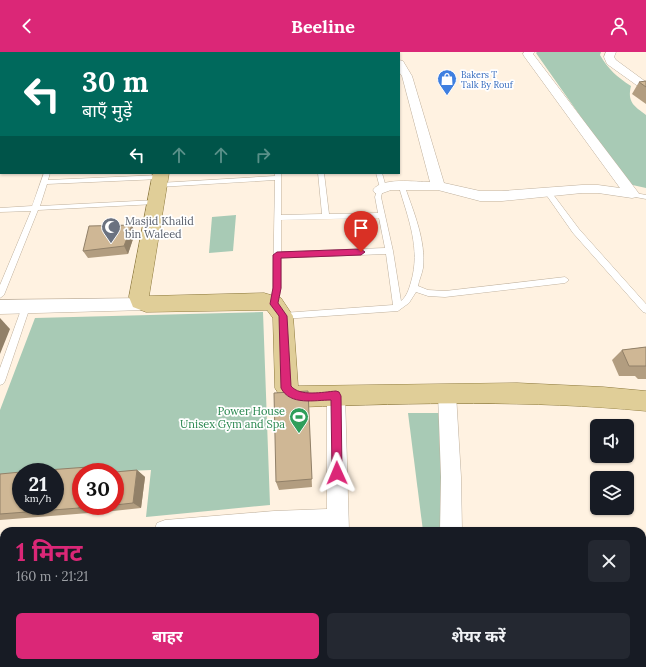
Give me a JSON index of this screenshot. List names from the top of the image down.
{
  "places": {
    "shop": ["Bakers T Talk By Rouf"],
    "mosque": ["Masjid Khalid bin Waleed"],
    "sports": ["Power House Unisex Gym and Spa"]
  },
  "page": {
    "header": "Beeline",
    "turn": ["30 m", "बाएँ मुड़ें"],
    "speed": "21 km/h",
    "limit": "30",
    "heading": ["1 मिनट", "160 m · 21:21"],
    "buttons": ["बाहर", "शेयर करें"]
  }
}
